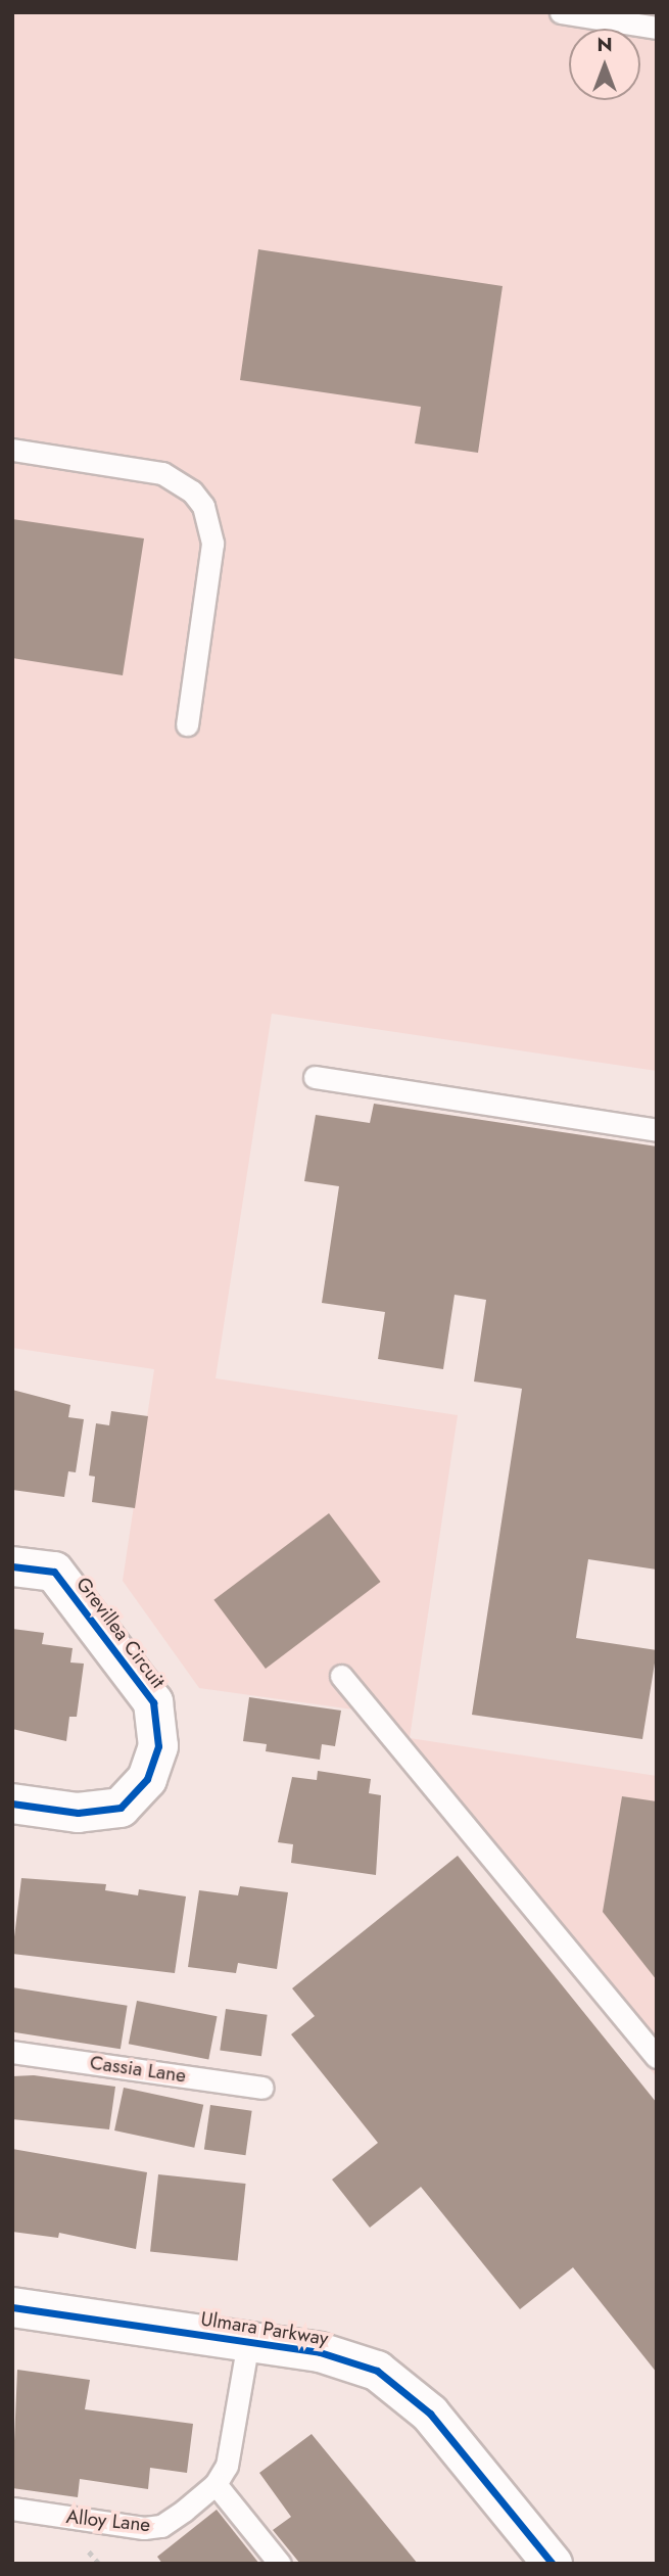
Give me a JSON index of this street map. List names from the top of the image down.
{
  "streets": {
    "street": ["Grevillea Circuit", "Ulmara Parkway"],
    "lane": ["Cassia Lane", "Alloy Lane"]
  },
  "crossings": [
    ["Ulmara Parkway", "Alloy Lane"]
  ],
  "north": "top"
}
